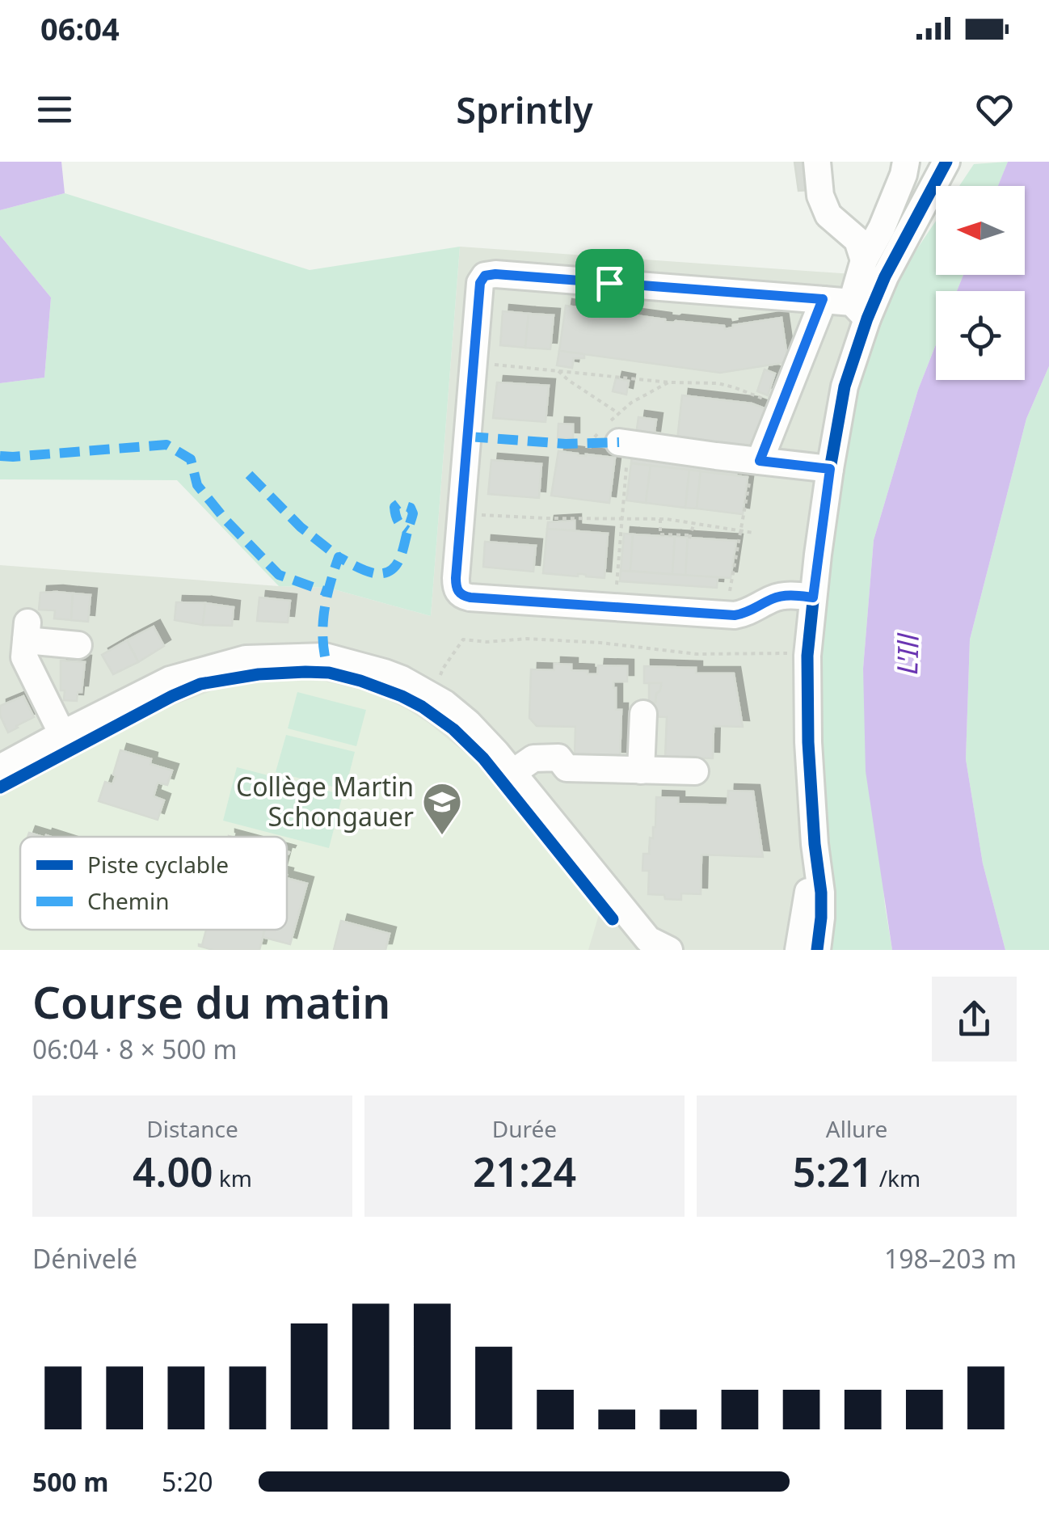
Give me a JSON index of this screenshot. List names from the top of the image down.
{
  "water": ["L'Ill"],
  "places": {
    "school or university": ["Collège Martin Schongauer"]
  },
  "legend": ["Piste cyclable", "Chemin"],
  "north": "left",
  "page": {
    "status": "06:04",
    "header": "Sprintly",
    "heading": ["Course du matin", "06:04 · 8 × 500 m"],
    "stats": [
      ["Distance", "4.00 km"],
      ["Durée", "21:24"],
      ["Allure", "5:21 /km"]
    ],
    "chart": ["Dénivelé", "198–203 m"],
    "list": [
      {
        "name": "500 m",
        "note": "5:20"
      }
    ]
  }
}
